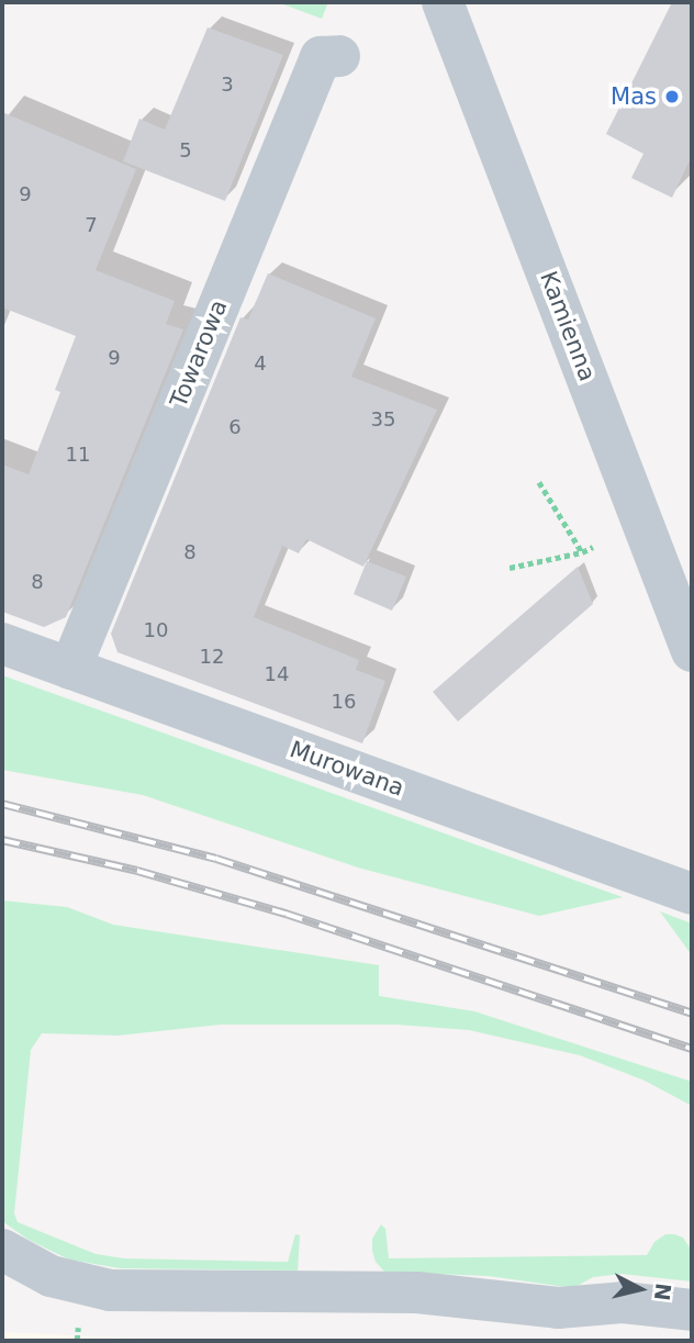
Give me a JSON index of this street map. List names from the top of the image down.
{
  "streets": {
    "street": ["Kamienna", "Towarowa", "Murowana"]
  },
  "crossings": [
    ["Towarowa", "Murowana"]
  ],
  "places": ["Mas"],
  "house_numbers": [
    "3",
    "5",
    "9",
    "7",
    "9",
    "4",
    "35",
    "6",
    "11",
    "8",
    "8",
    "10",
    "12",
    "14",
    "16"
  ],
  "north": "right"
}
